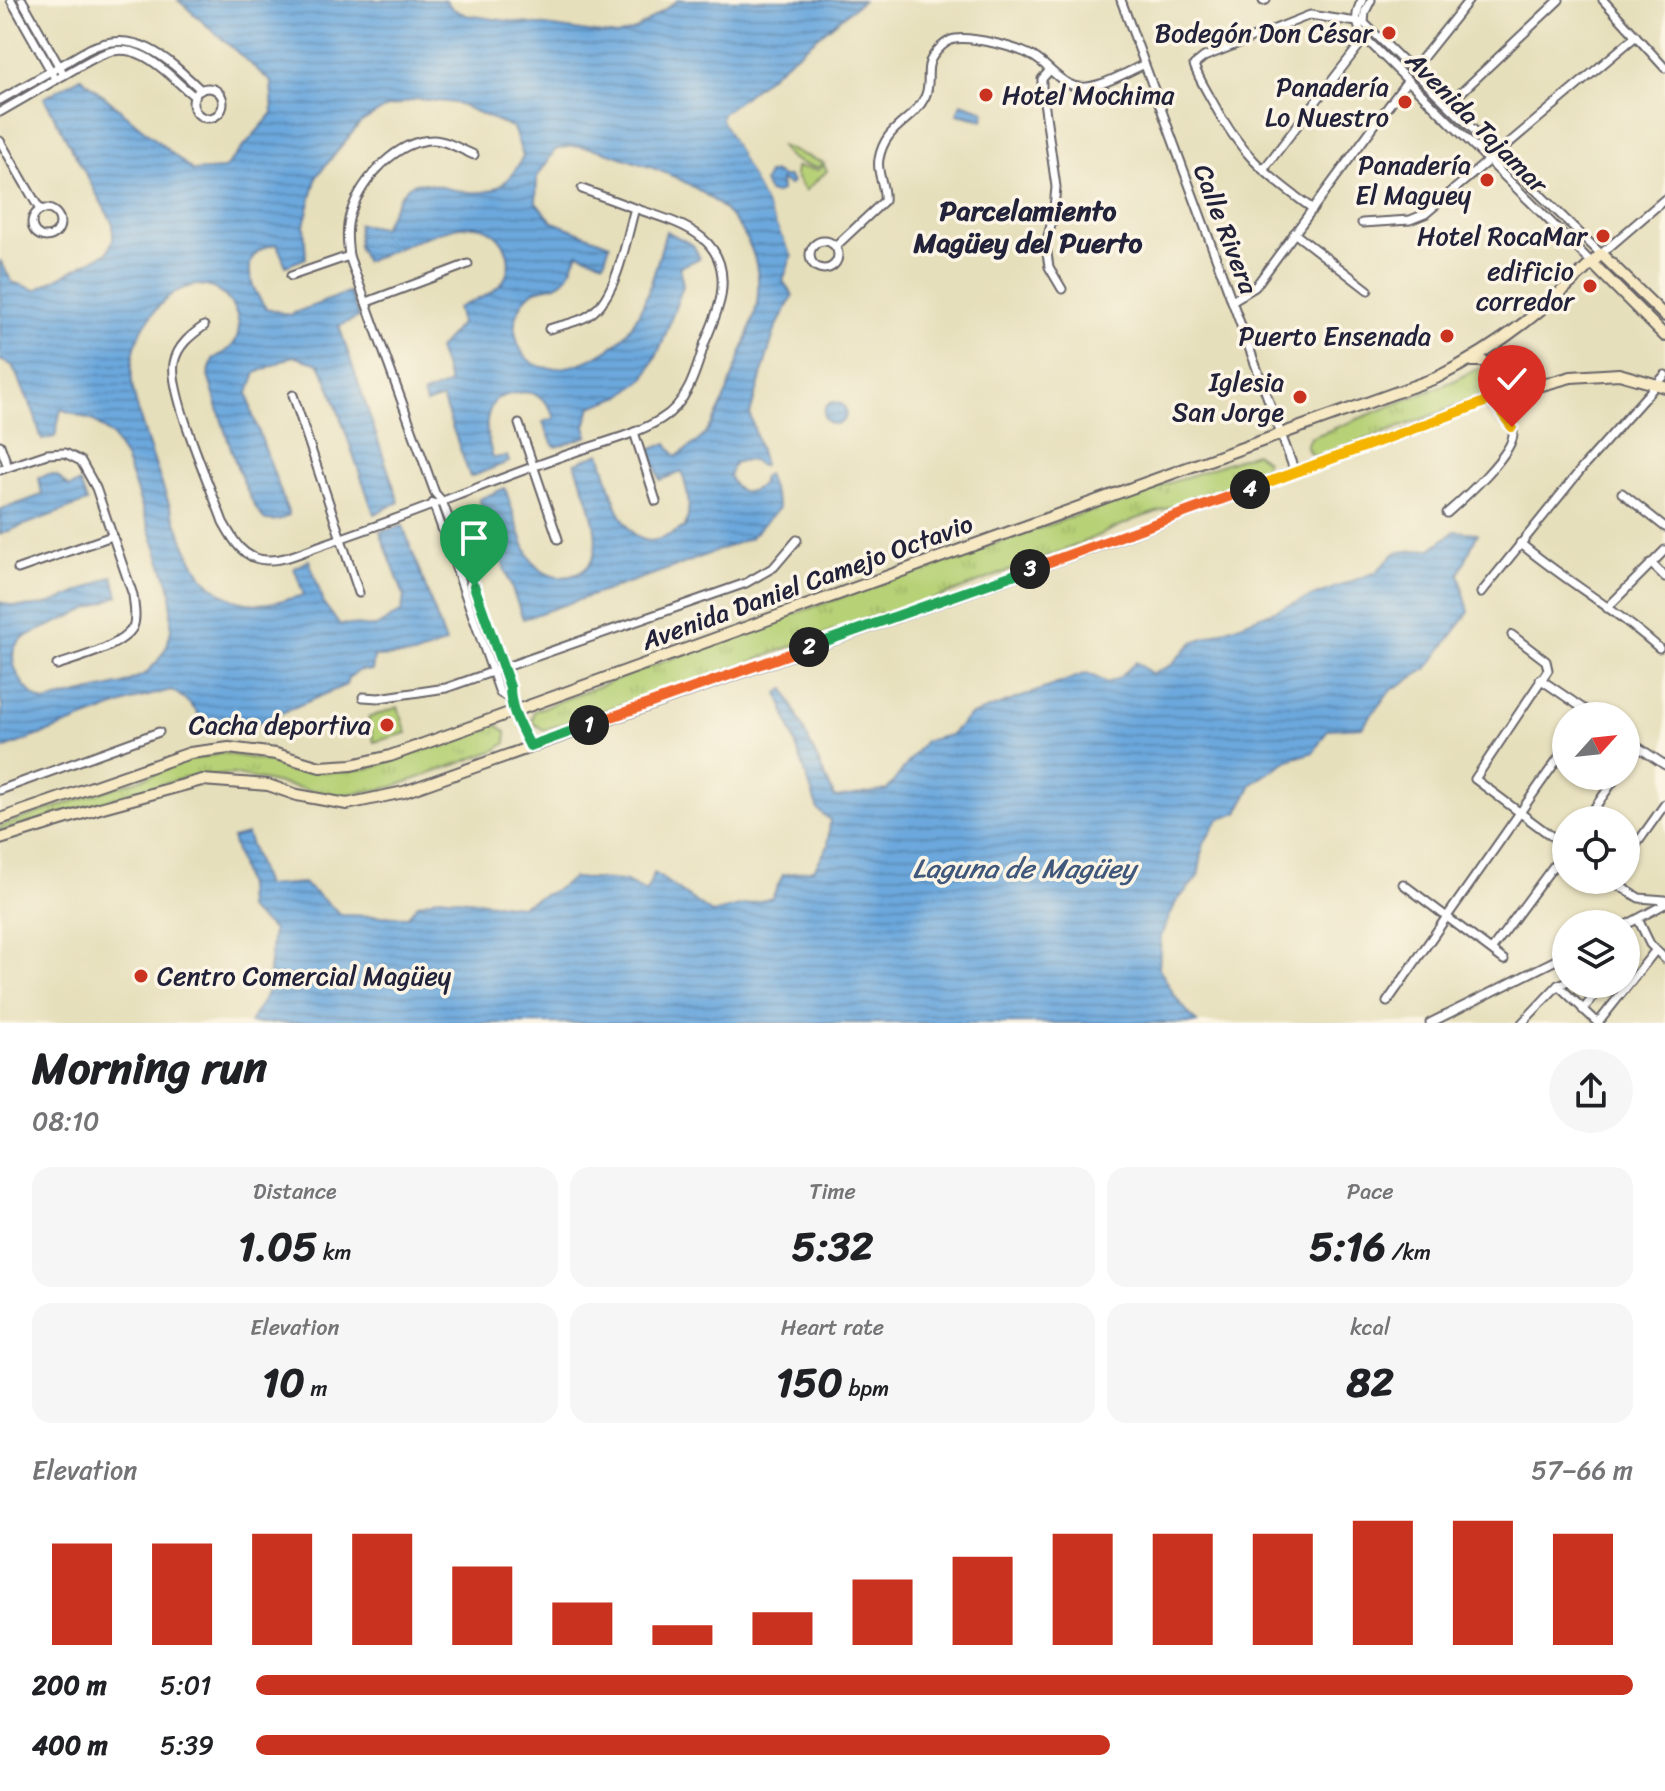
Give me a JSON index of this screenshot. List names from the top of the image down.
{
  "streets": {
    "main road": ["Avenida Daniel Camejo Octavio"],
    "street": ["Avenida Tajamar", "Calle Rivera"]
  },
  "crossings": [
    ["Avenida Tajamar", "Avenida Daniel Camejo Octavio"],
    ["Calle Rivera", "Avenida Daniel Camejo Octavio"]
  ],
  "districts": ["Parcelamiento Magüey del Puerto"],
  "water": ["Laguna de Magüey"],
  "places": [
    "Bodegón Don César",
    "Hotel Mochima",
    "Panadería Lo Nuestro",
    "Panadería El Maguey",
    "Hotel RocaMar",
    "edificio corredor",
    "Puerto Ensenada",
    "Iglesia San Jorge",
    "Cacha deportiva",
    "Centro Comercial Magüey"
  ],
  "north": "top right",
  "page": {
    "pins": [
      "4",
      "3",
      "2",
      "1"
    ],
    "heading": ["Morning run", "08:10"],
    "stats": [
      ["Distance", "1.05 km"],
      ["Time", "5:32"],
      ["Pace", "5:16 /km"],
      ["Elevation", "10 m"],
      ["Heart rate", "150 bpm"],
      ["kcal", "82"]
    ],
    "chart": ["Elevation", "57–66 m"],
    "list": [
      {
        "name": "200 m",
        "note": "5:01"
      },
      {
        "name": "400 m",
        "note": "5:39"
      }
    ]
  }
}
